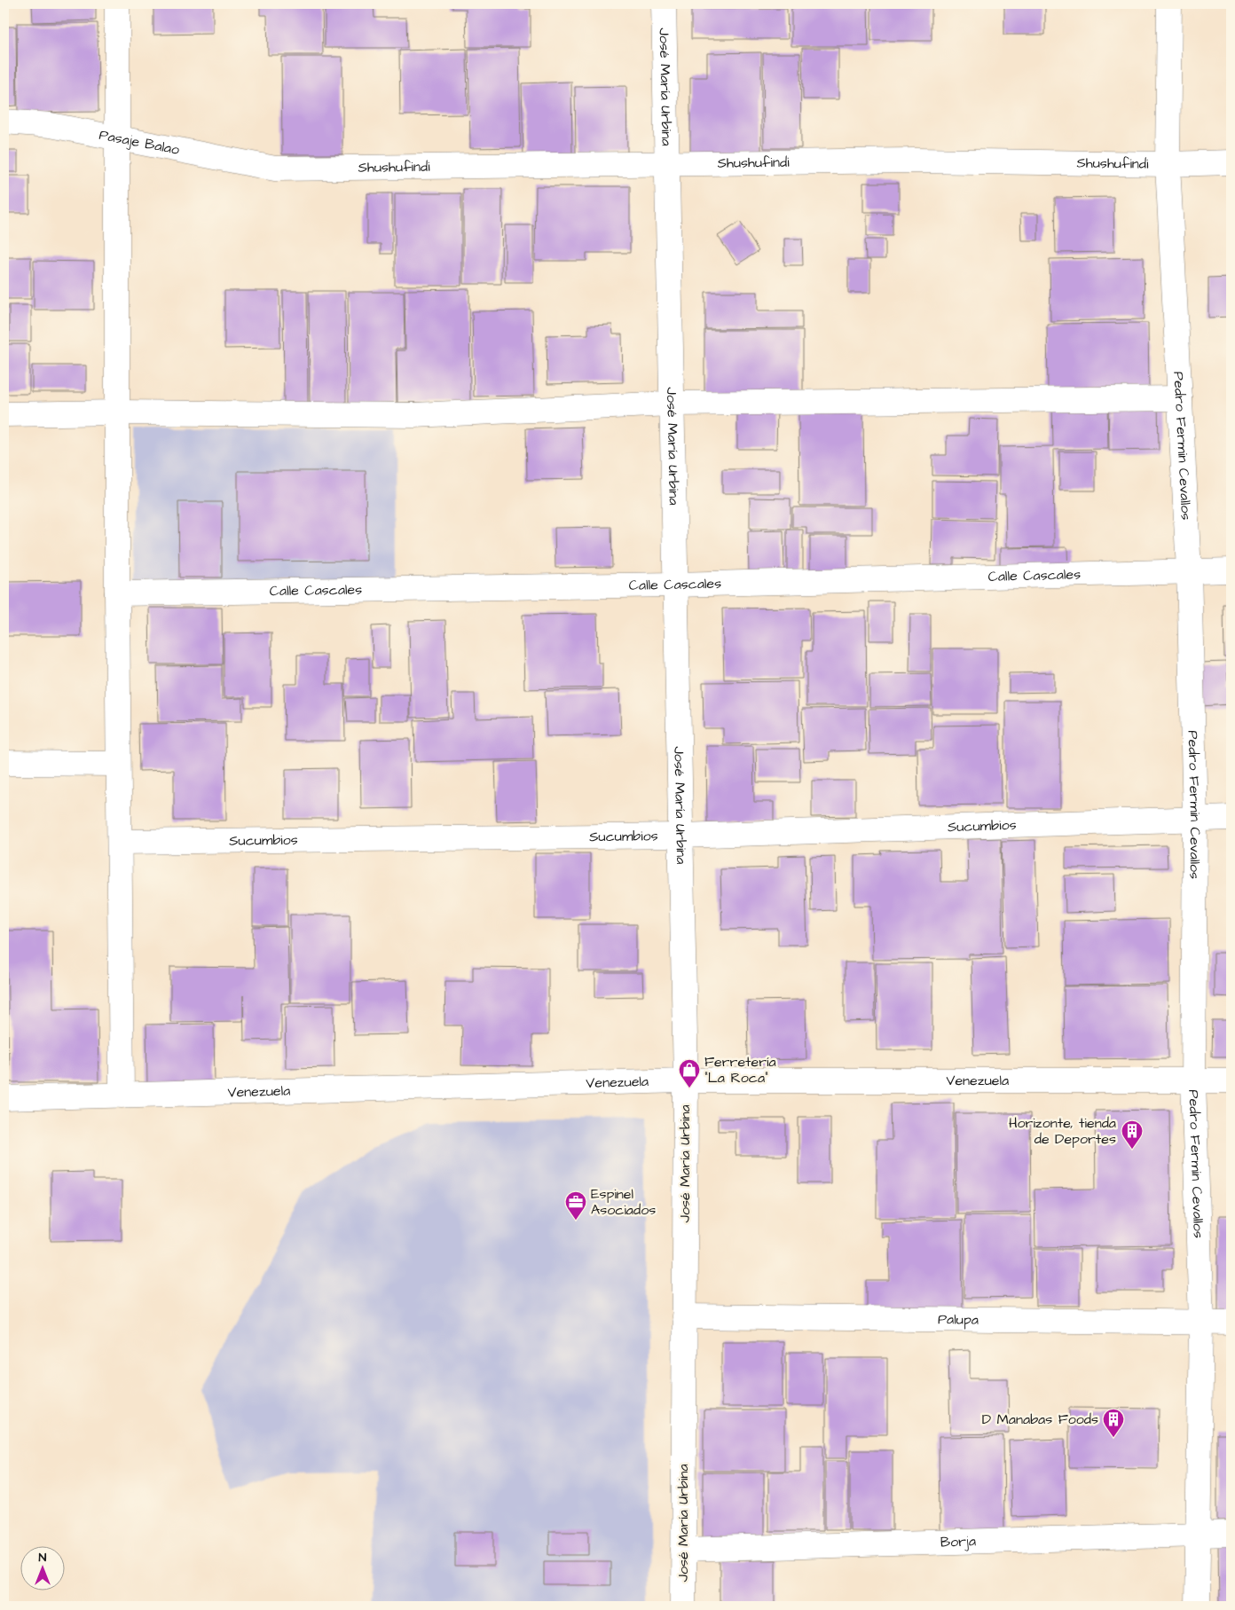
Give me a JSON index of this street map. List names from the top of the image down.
{
  "streets": {
    "street": [
      "José María Urbina",
      "Pasaje Balao",
      "Shushufindi",
      "Pedro Fermin Cevallos",
      "Calle Cascales",
      "Sucumbios",
      "Venezuela",
      "Palupa",
      "Borja"
    ]
  },
  "crossings": [
    ["José María Urbina", "Shushufindi"],
    ["José María Urbina", "Calle Cascales"],
    ["José María Urbina", "Sucumbios"],
    ["José María Urbina", "Venezuela"],
    ["José María Urbina", "Palupa"],
    ["José María Urbina", "Borja"],
    ["Pasaje Balao", "Shushufindi"],
    ["Shushufindi", "Pedro Fermin Cevallos"],
    ["Pedro Fermin Cevallos", "Calle Cascales"],
    ["Pedro Fermin Cevallos", "Sucumbios"],
    ["Pedro Fermin Cevallos", "Venezuela"],
    ["Pedro Fermin Cevallos", "Palupa"],
    ["Pedro Fermin Cevallos", "Borja"]
  ],
  "places": {
    "shop": ["Ferretería \"La Roca\""],
    "building": ["Horizonte, tienda de Deportes", "D Manabas Foods"],
    "office": ["Espinel Asociados"]
  },
  "north": "top"
}
